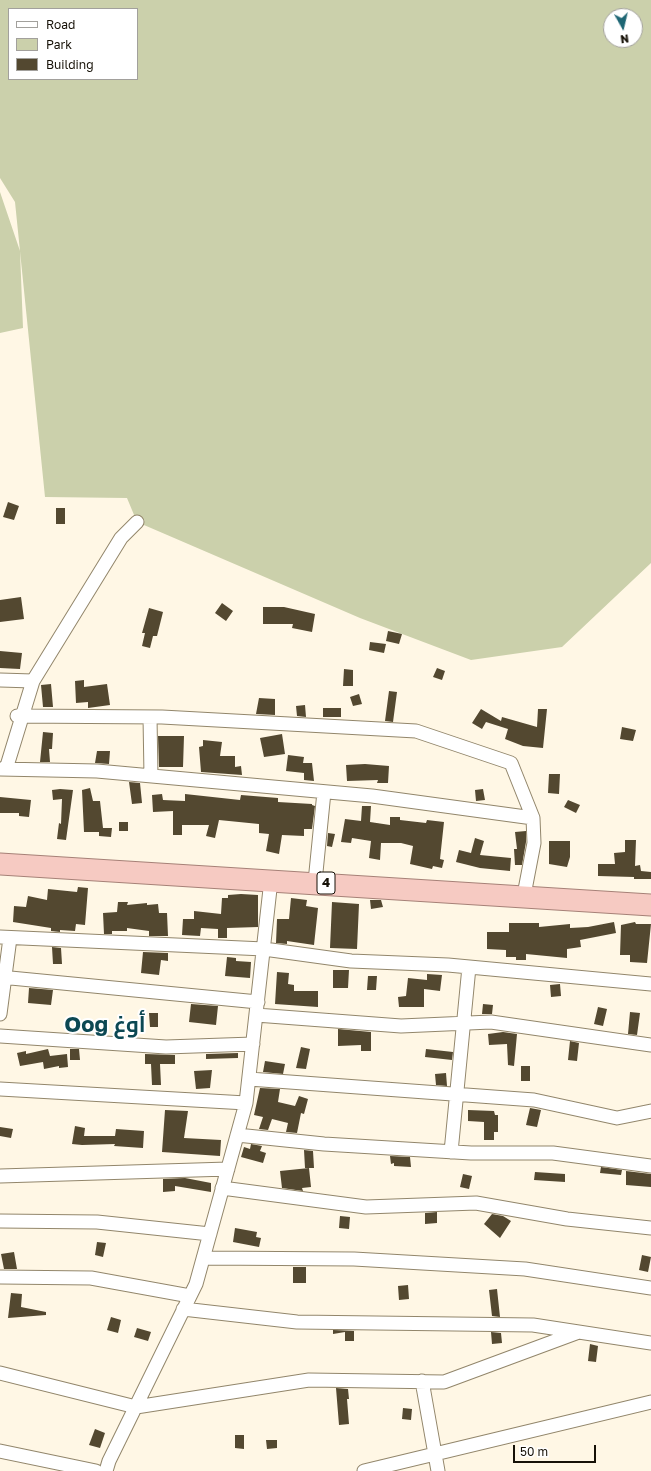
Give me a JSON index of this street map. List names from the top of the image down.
{
  "streets": {
    "highway": ["4"]
  },
  "districts": ["Oog أوغ"],
  "legend": ["Road", "Park", "Building"],
  "scale_bar": "50 m",
  "north": "bottom"
}
